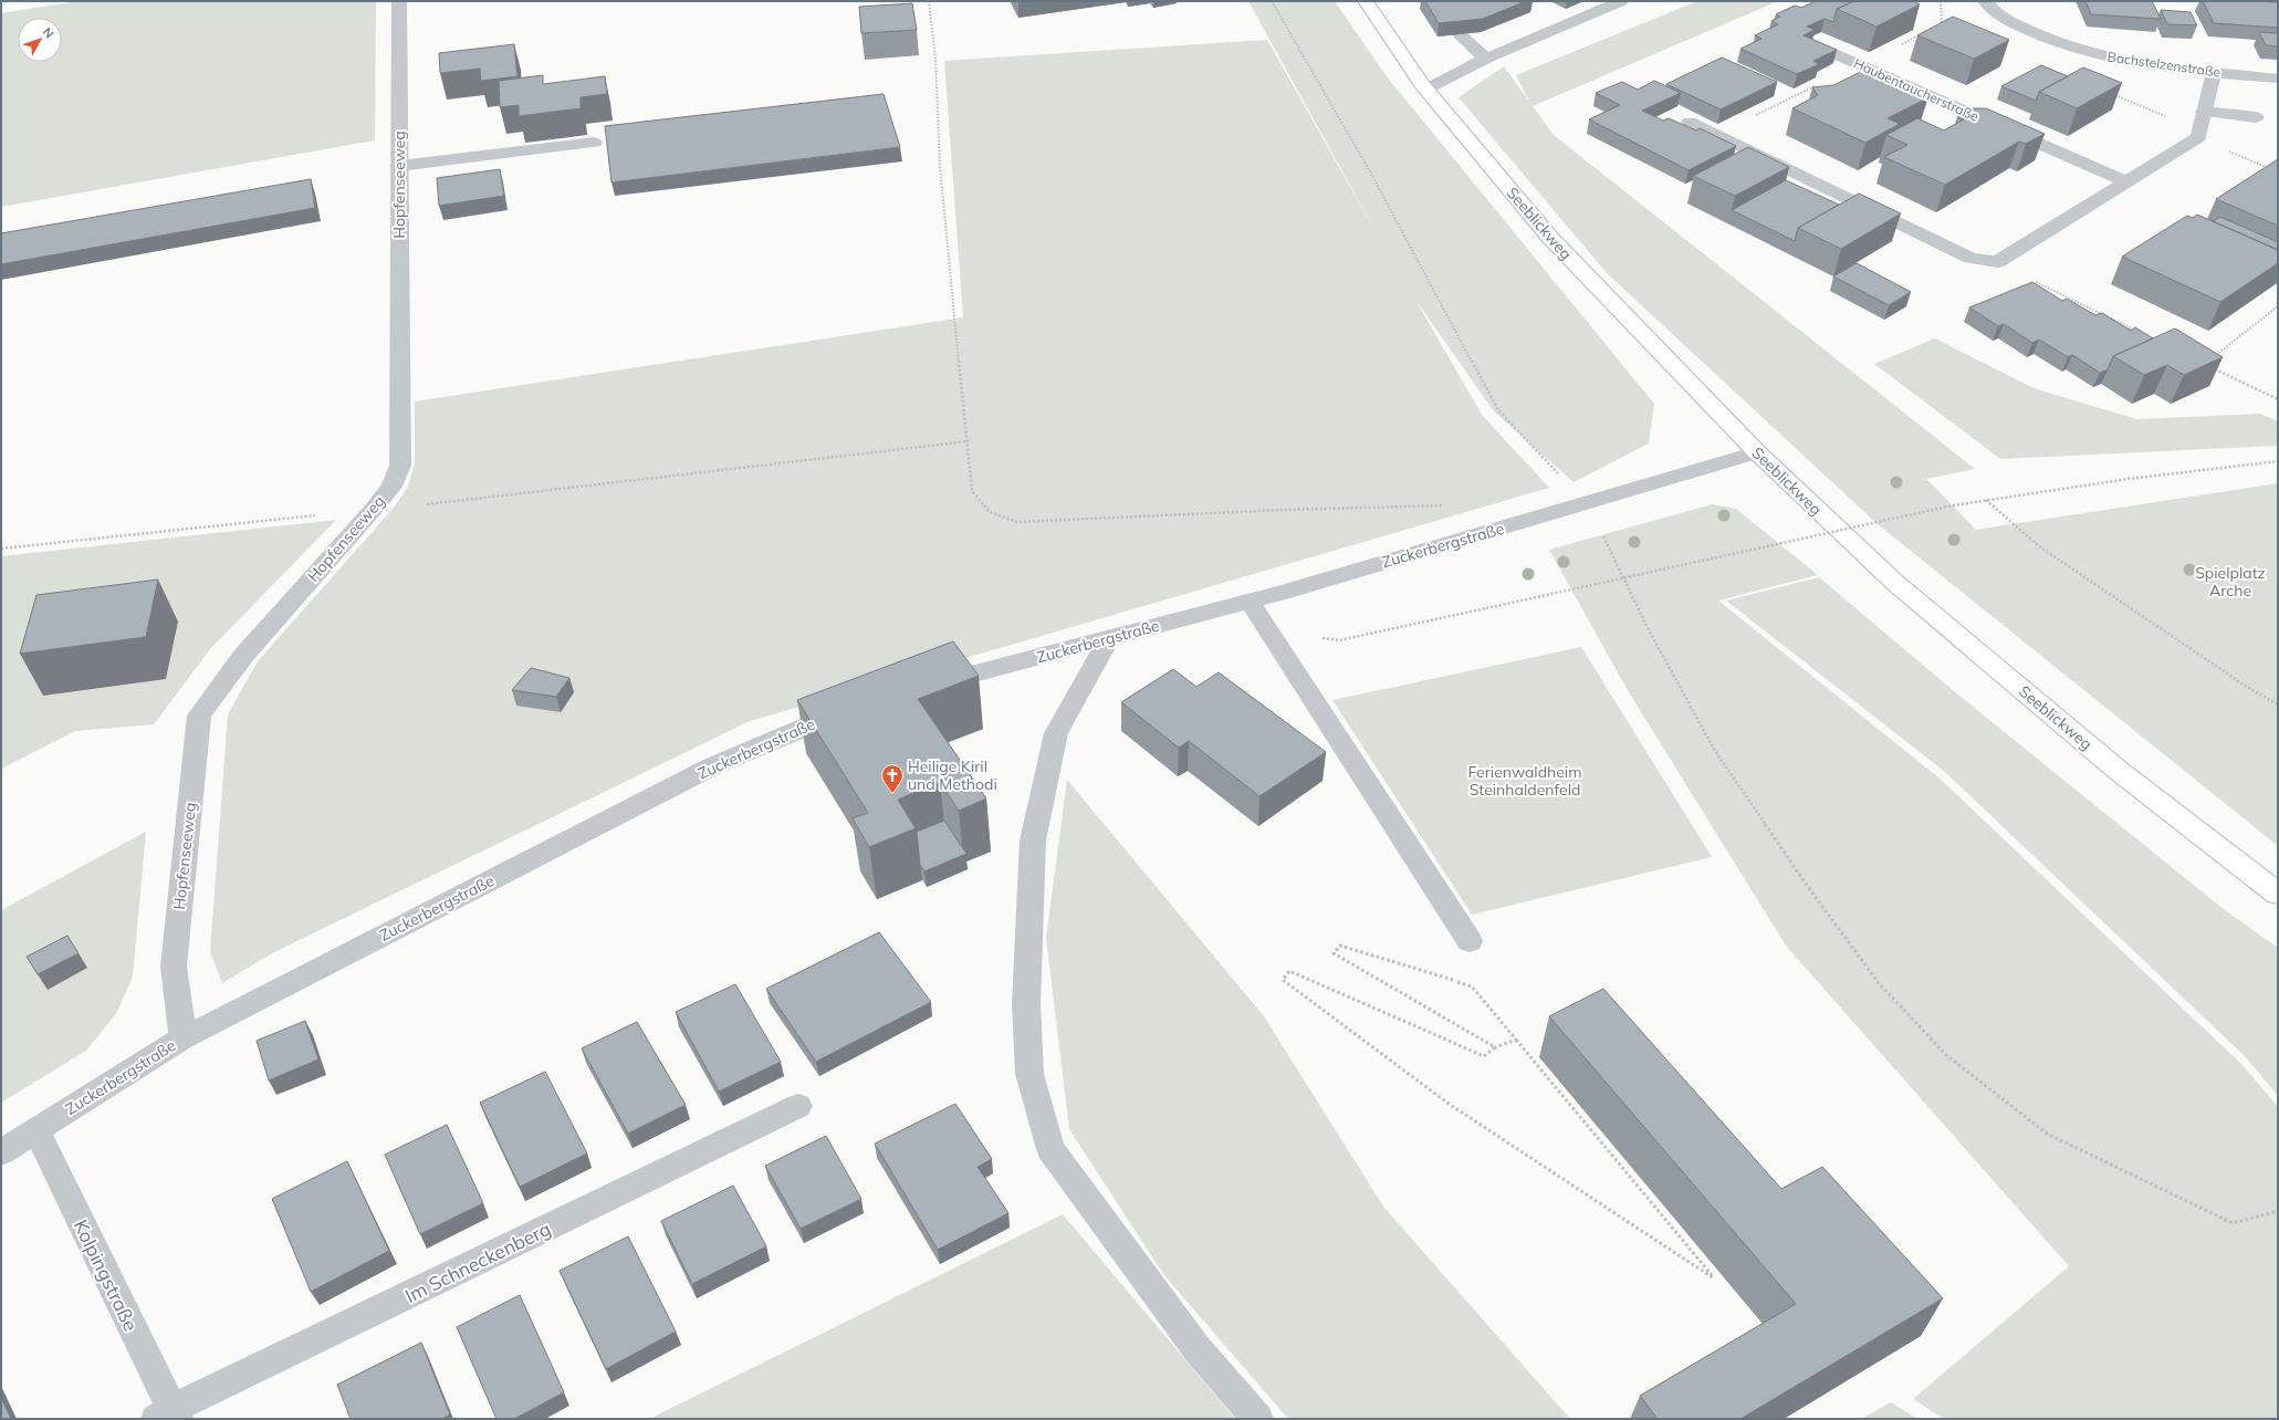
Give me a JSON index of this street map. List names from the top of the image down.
{
  "streets": {
    "main road": ["Seeblickweg"],
    "street": [
      "Bachstelzenstraße",
      "Haubentaucherstraße",
      "Hopfenseeweg",
      "Zuckerbergstraße",
      "Im Schneckenberg",
      "Kolpingstraße"
    ]
  },
  "crossings": [
    ["Hopfenseeweg", "Zuckerbergstraße"],
    ["Seeblickweg", "Zuckerbergstraße"],
    ["Zuckerbergstraße", "Kolpingstraße"],
    ["Im Schneckenberg", "Kolpingstraße"]
  ],
  "parks": ["Spielplatz Arche", "Ferienwaldheim Steinhaldenfeld"],
  "places": {
    "church": ["Heilige Kiril und Methodi"]
  },
  "north": "top right"
}
